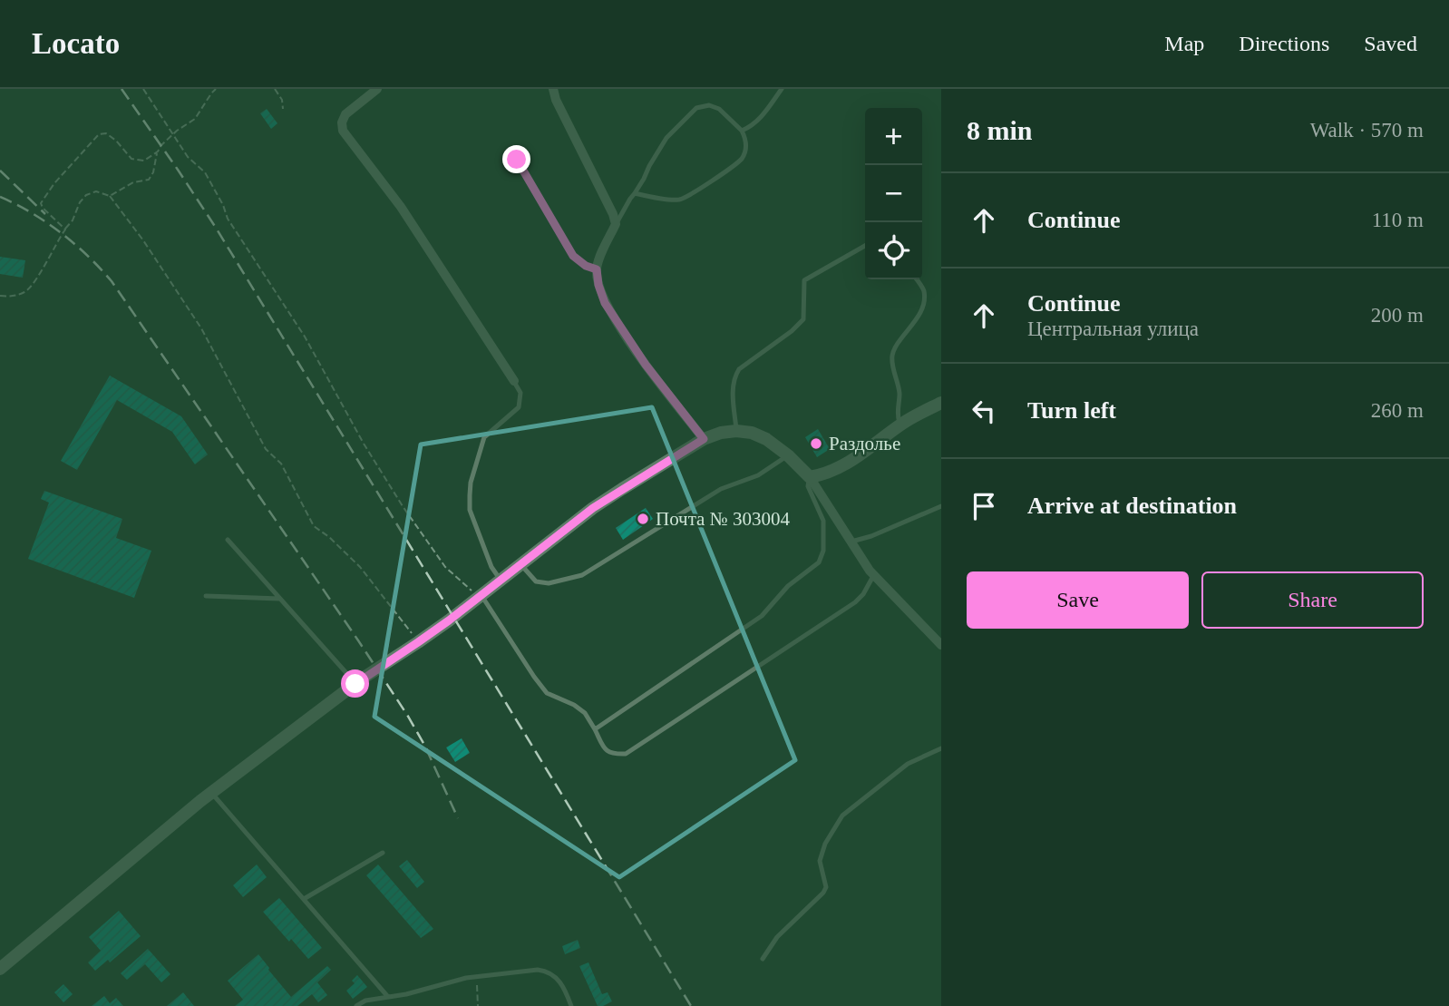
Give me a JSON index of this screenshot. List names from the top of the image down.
{
  "places": ["Раздолье", "Почта № 303004"],
  "page": {
    "header": "Locato",
    "nav": ["Map", "Directions", "Saved"],
    "heading": ["8 min", "Walk · 570 m"],
    "map_buttons": ["+", "−"],
    "list": [
      ["Continue", "110 m"],
      ["Continue", "Центральная улица", "200 m"],
      ["Turn left", "260 m"],
      "Arrive at destination"
    ],
    "buttons": ["Save", "Share"]
  }
}
